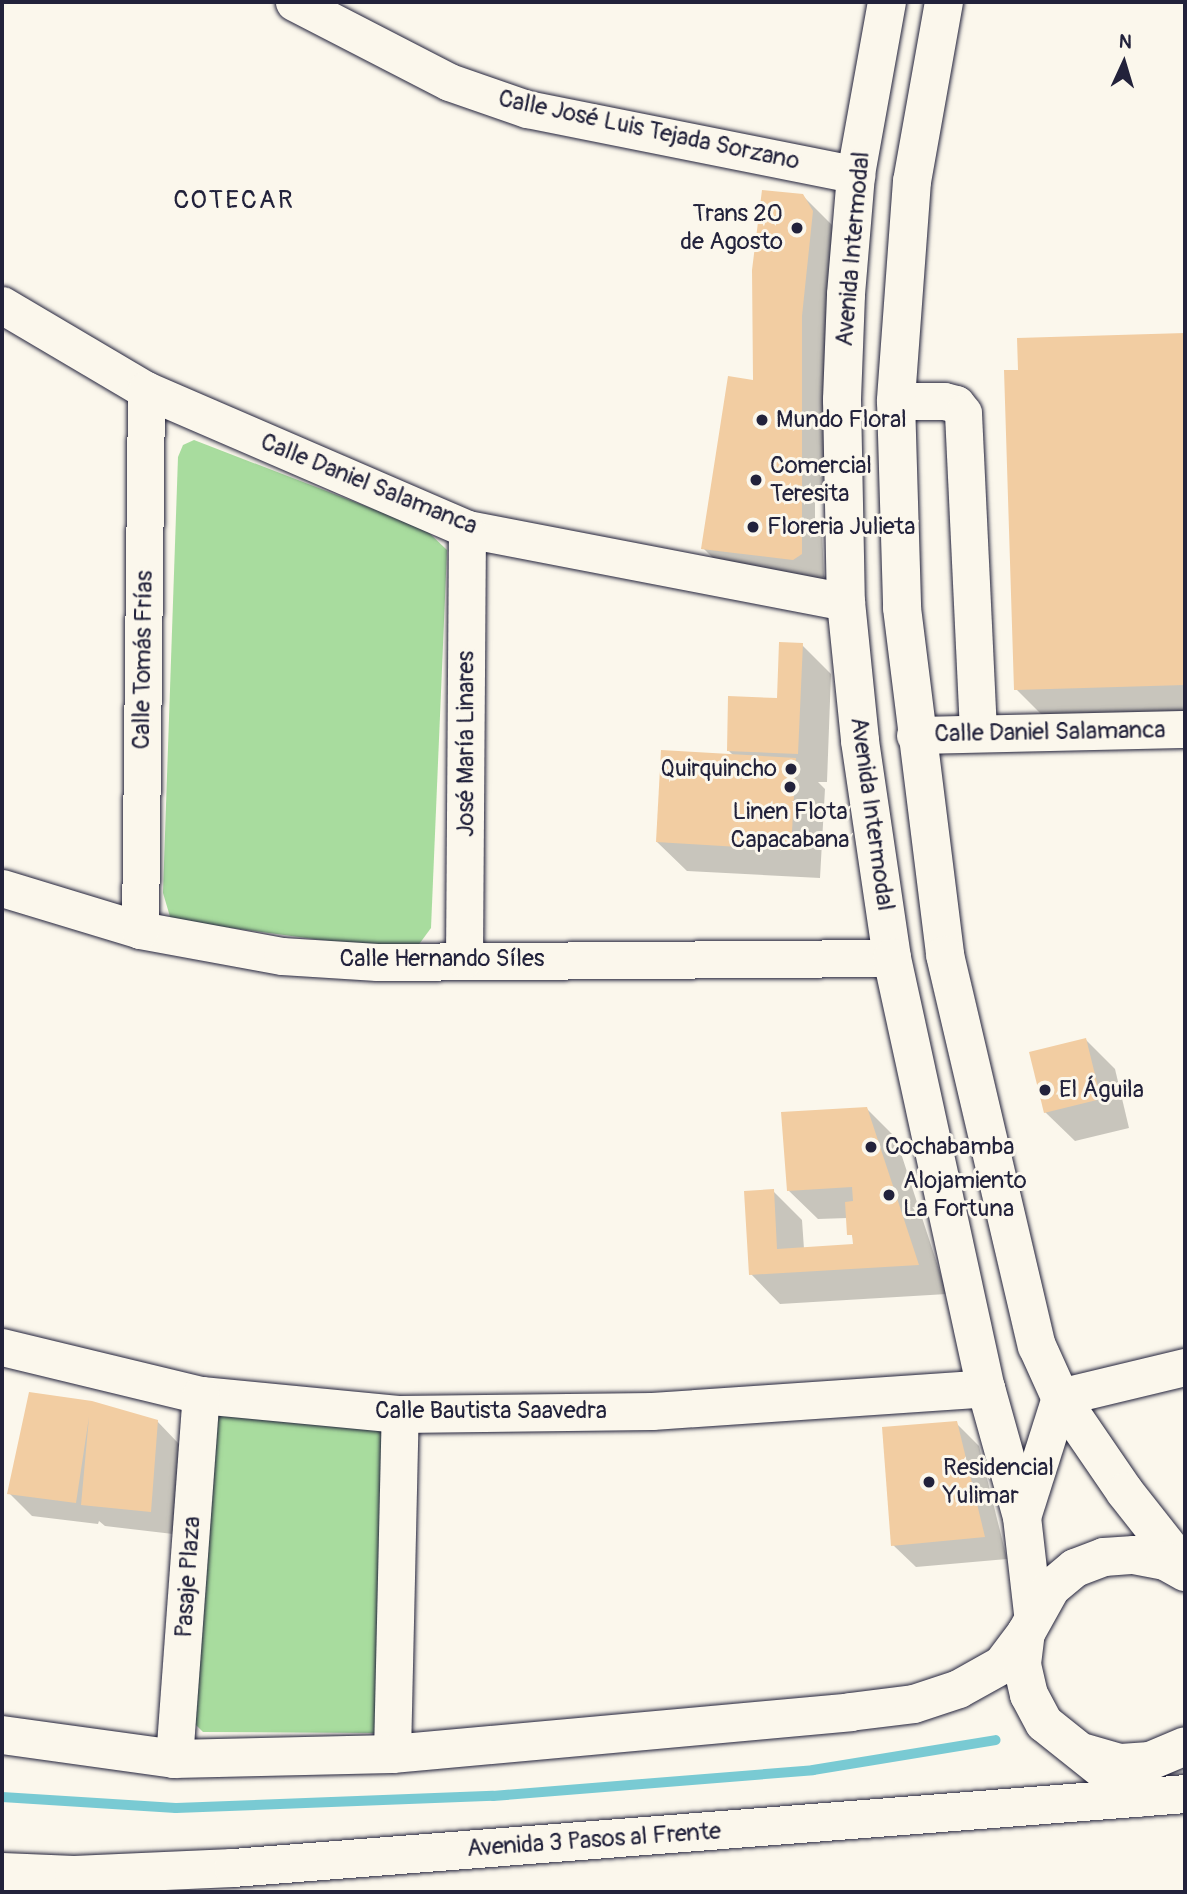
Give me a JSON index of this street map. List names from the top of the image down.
{
  "streets": {
    "main road": ["Avenida Intermodal", "Avenida 3 Pasos al Frente"],
    "street": [
      "Calle José Luis Tejada Sorzano",
      "Calle Daniel Salamanca",
      "Calle Tomás Frías",
      "José María Linares",
      "Calle Hernando Síles",
      "Calle Bautista Saavedra",
      "Pasaje Plaza"
    ]
  },
  "crossings": [
    ["Calle José Luis Tejada Sorzano", "Avenida Intermodal"],
    ["Avenida Intermodal", "Calle Daniel Salamanca"],
    ["Avenida Intermodal", "Calle Hernando Síles"],
    ["Avenida Intermodal", "Calle Bautista Saavedra"],
    ["Calle Daniel Salamanca", "Calle Tomás Frías"],
    ["Calle Daniel Salamanca", "José María Linares"],
    ["Calle Tomás Frías", "Calle Hernando Síles"],
    ["José María Linares", "Calle Hernando Síles"],
    ["Calle Bautista Saavedra", "Pasaje Plaza"]
  ],
  "districts": ["COTECAR"],
  "places": [
    "Trans 20 de Agosto",
    "Mundo Floral",
    "Comercial Teresita",
    "Floreria Julieta",
    "Quirquincho",
    "Linen Flota Capacabana",
    "El Águila",
    "Cochabamba",
    "Alojamiento La Fortuna",
    "Residencial Yulimar"
  ],
  "north": "top"
}
